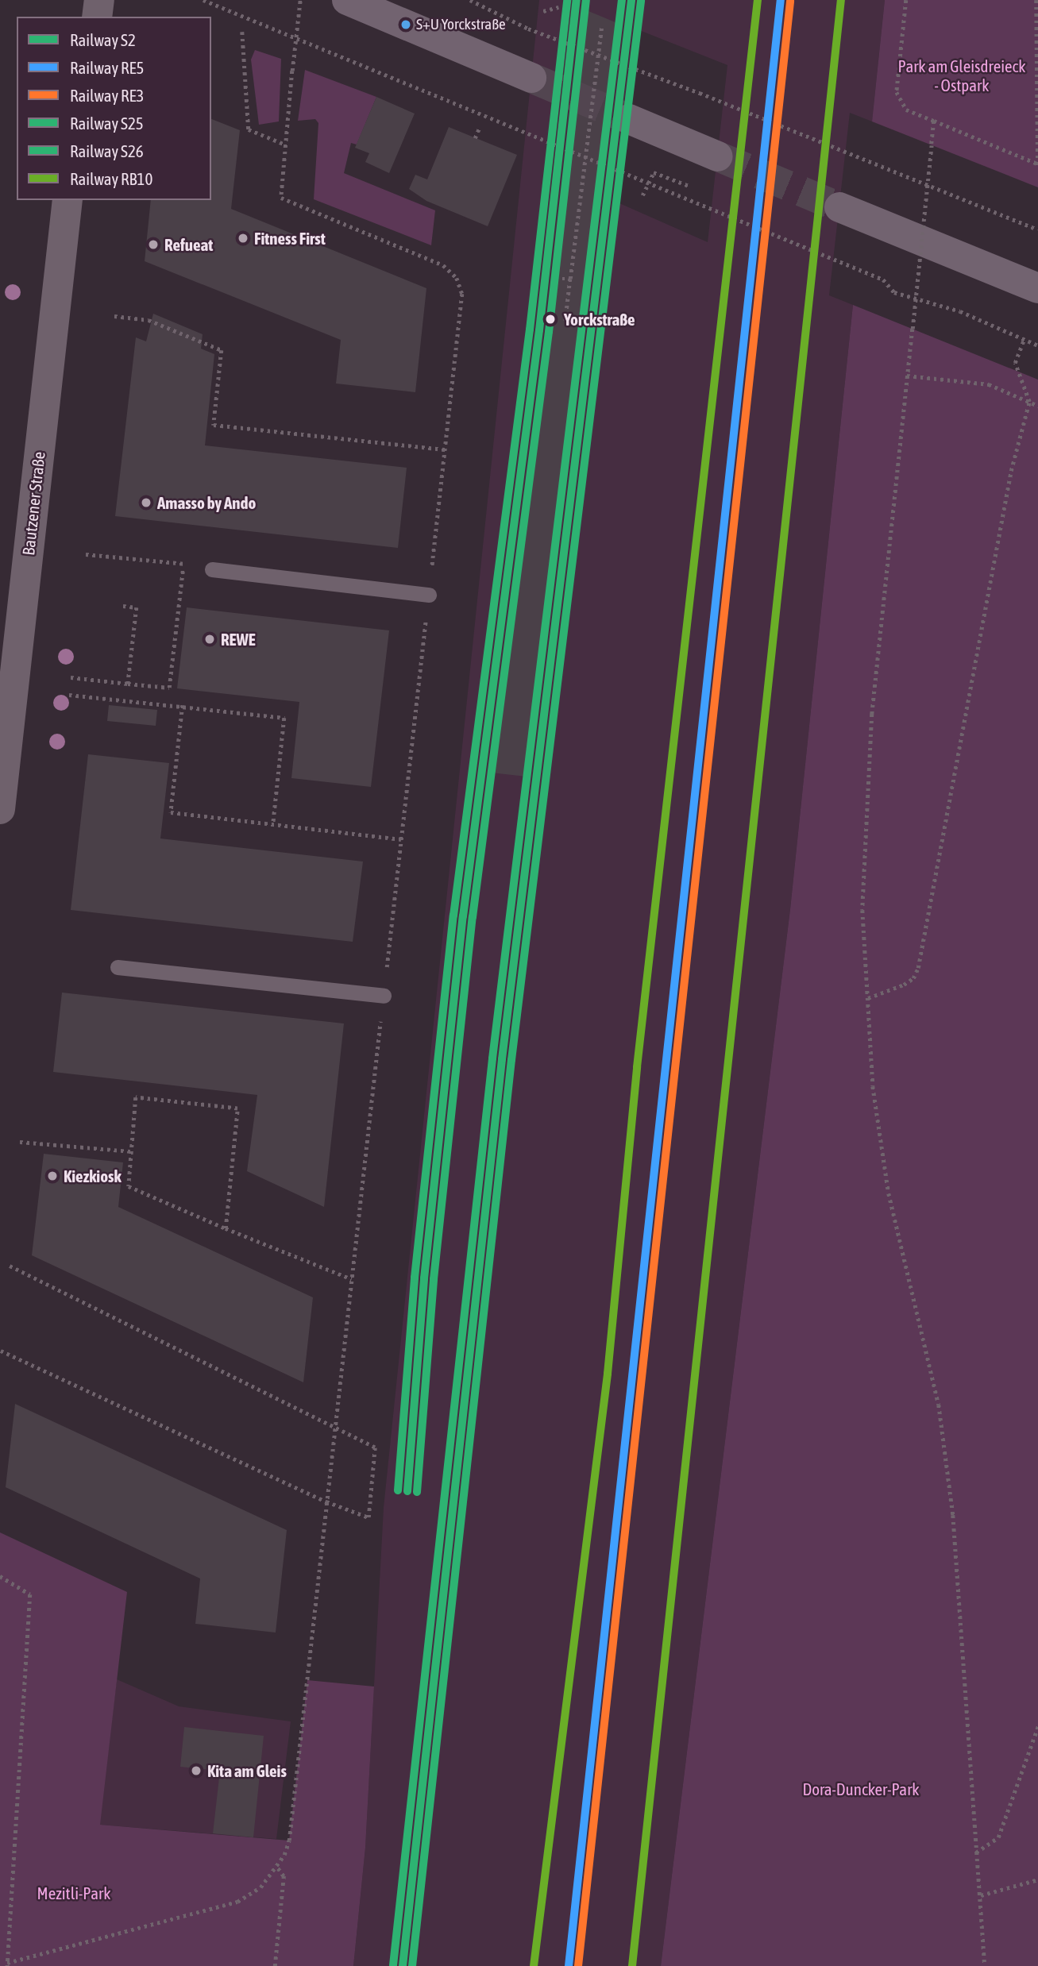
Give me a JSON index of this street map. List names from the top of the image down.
{
  "streets": {
    "street": ["Bautzener Straße"]
  },
  "parks": ["Park am Gleisdreieck - Ostpark", "Dora-Duncker-Park", "Mezitli-Park"],
  "places": [
    "S+U Yorckstraße",
    "Fitness First",
    "Refueat",
    "Yorckstraße",
    "Amasso by Ando",
    "REWE",
    "Kiezkiosk",
    "Kita am Gleis"
  ],
  "lines": [
    "rail line S2",
    "rail line RE5",
    "rail line S26",
    "rail line RB10",
    "rail line RE3",
    "rail line S25"
  ],
  "legend": [
    "Railway S2",
    "Railway RE5",
    "Railway RE3",
    "Railway S25",
    "Railway S26",
    "Railway RB10"
  ]
}
